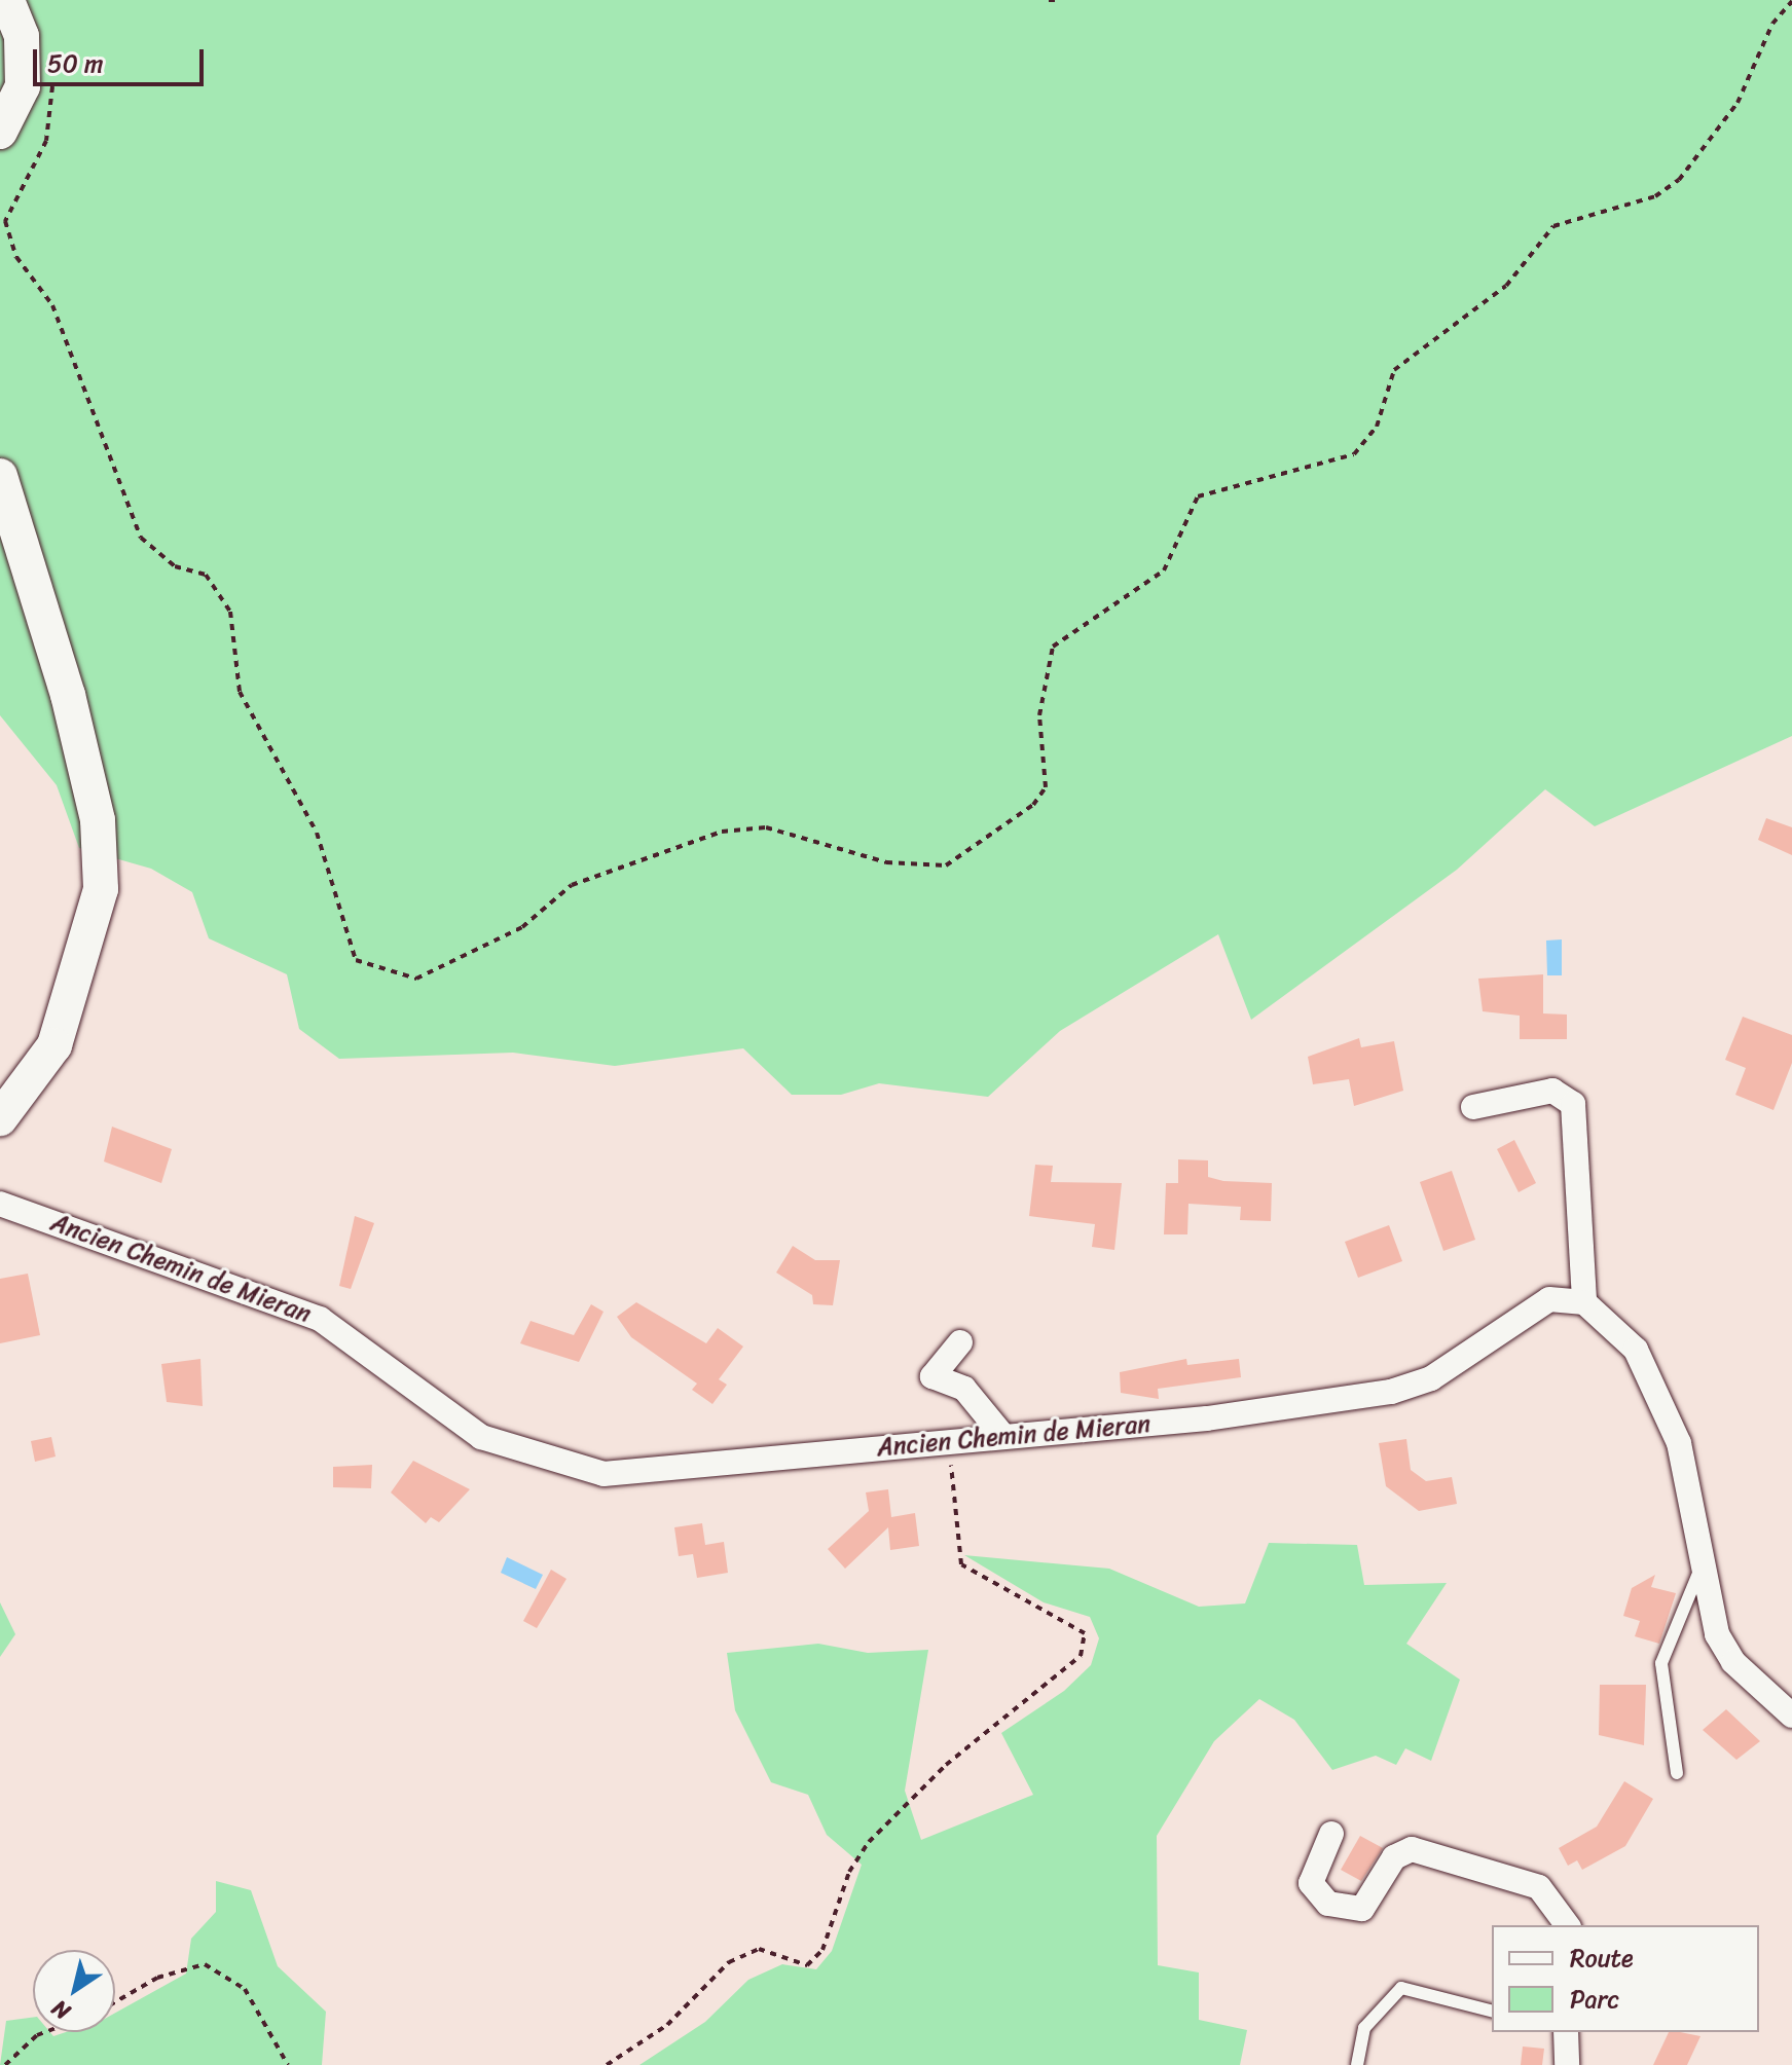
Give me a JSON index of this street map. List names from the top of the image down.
{
  "streets": {
    "street": ["Ancien Chemin de Mieran"]
  },
  "legend": ["Route", "Parc"],
  "scale_bar": "50 m",
  "north": "bottom left"
}
